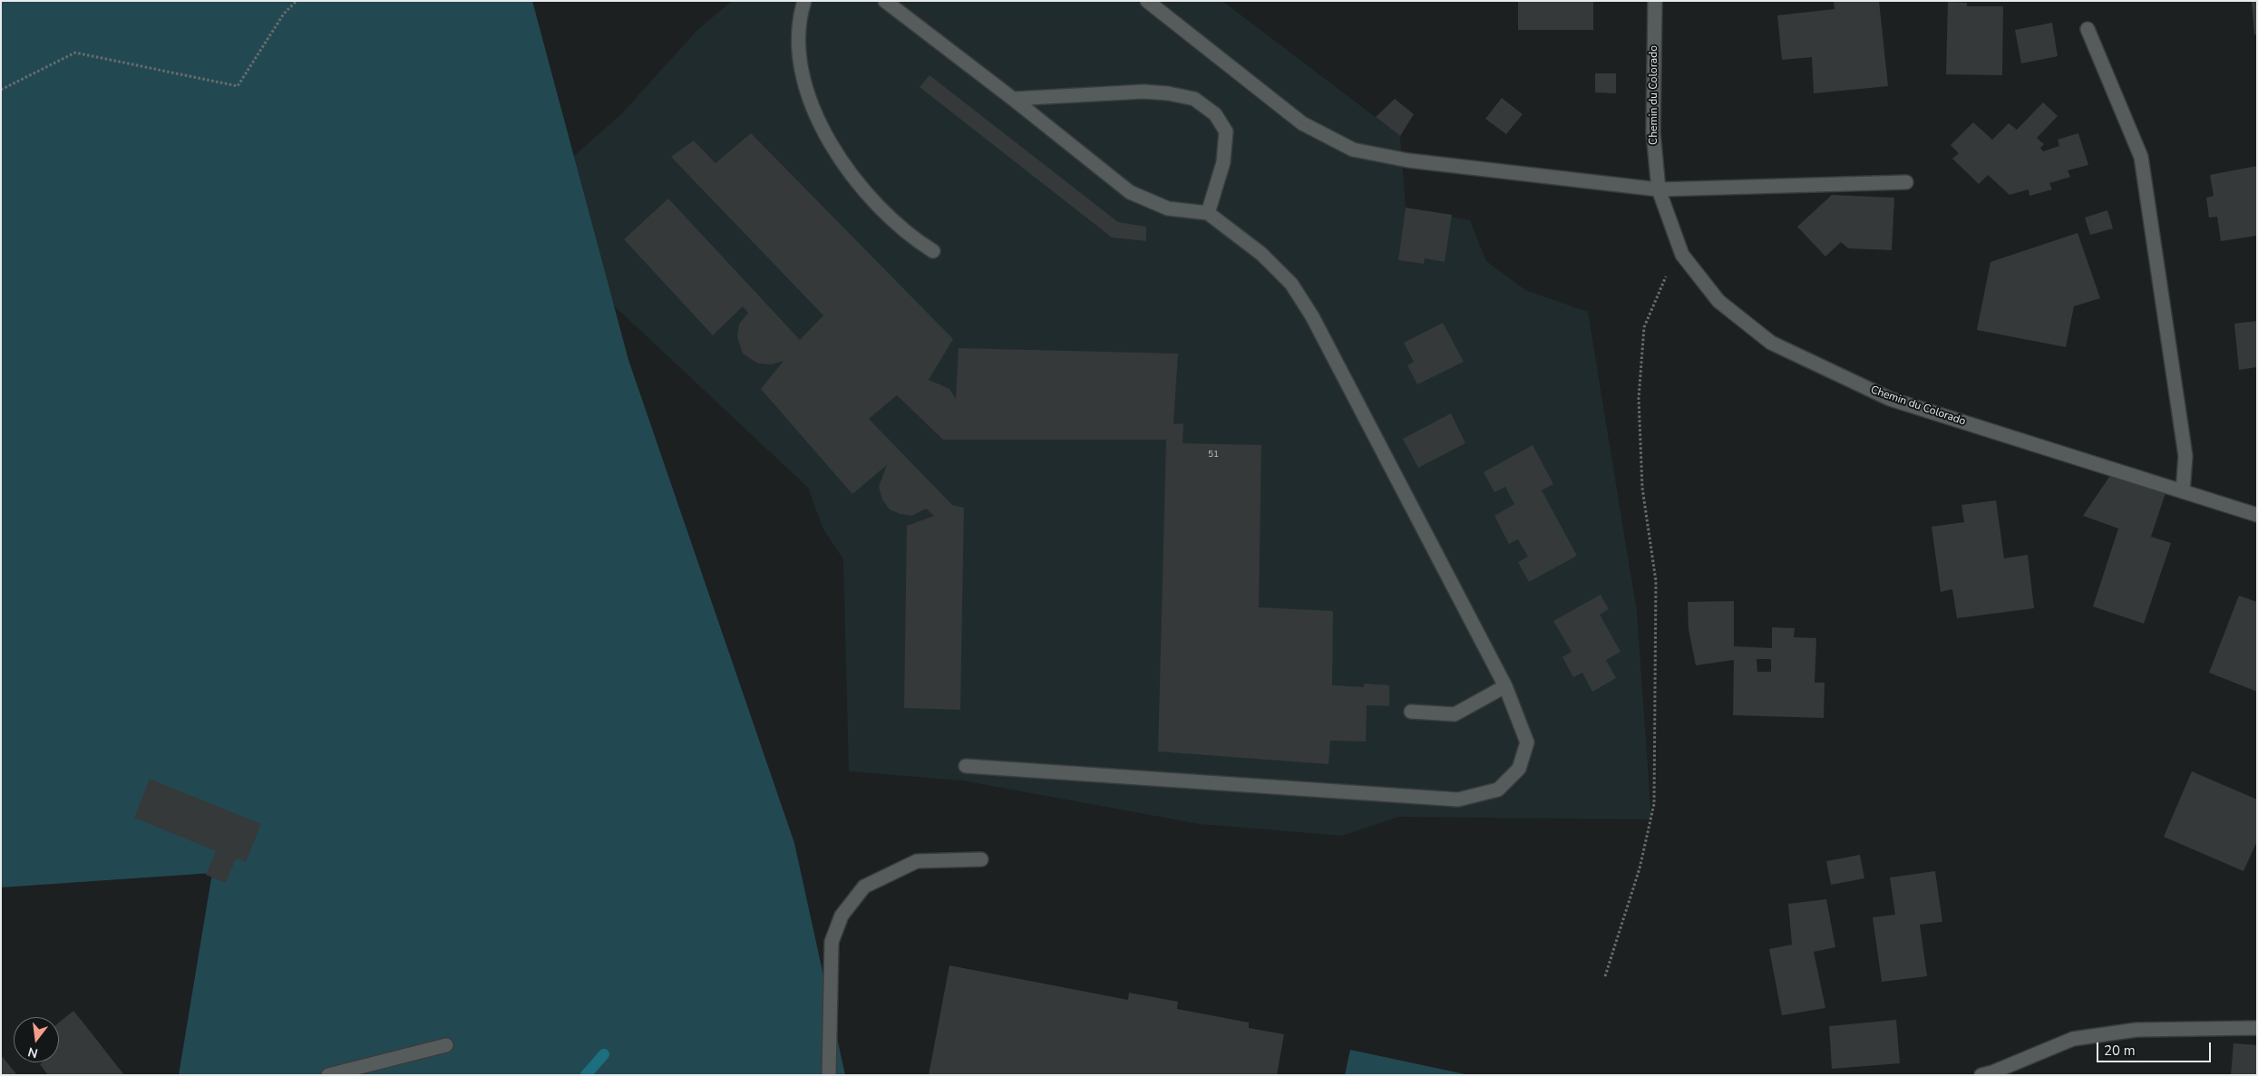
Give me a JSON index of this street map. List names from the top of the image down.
{
  "streets": {
    "street": ["Chemin du Colorado"]
  },
  "house_numbers": ["51"],
  "scale_bar": "20 m",
  "north": "bottom"
}
